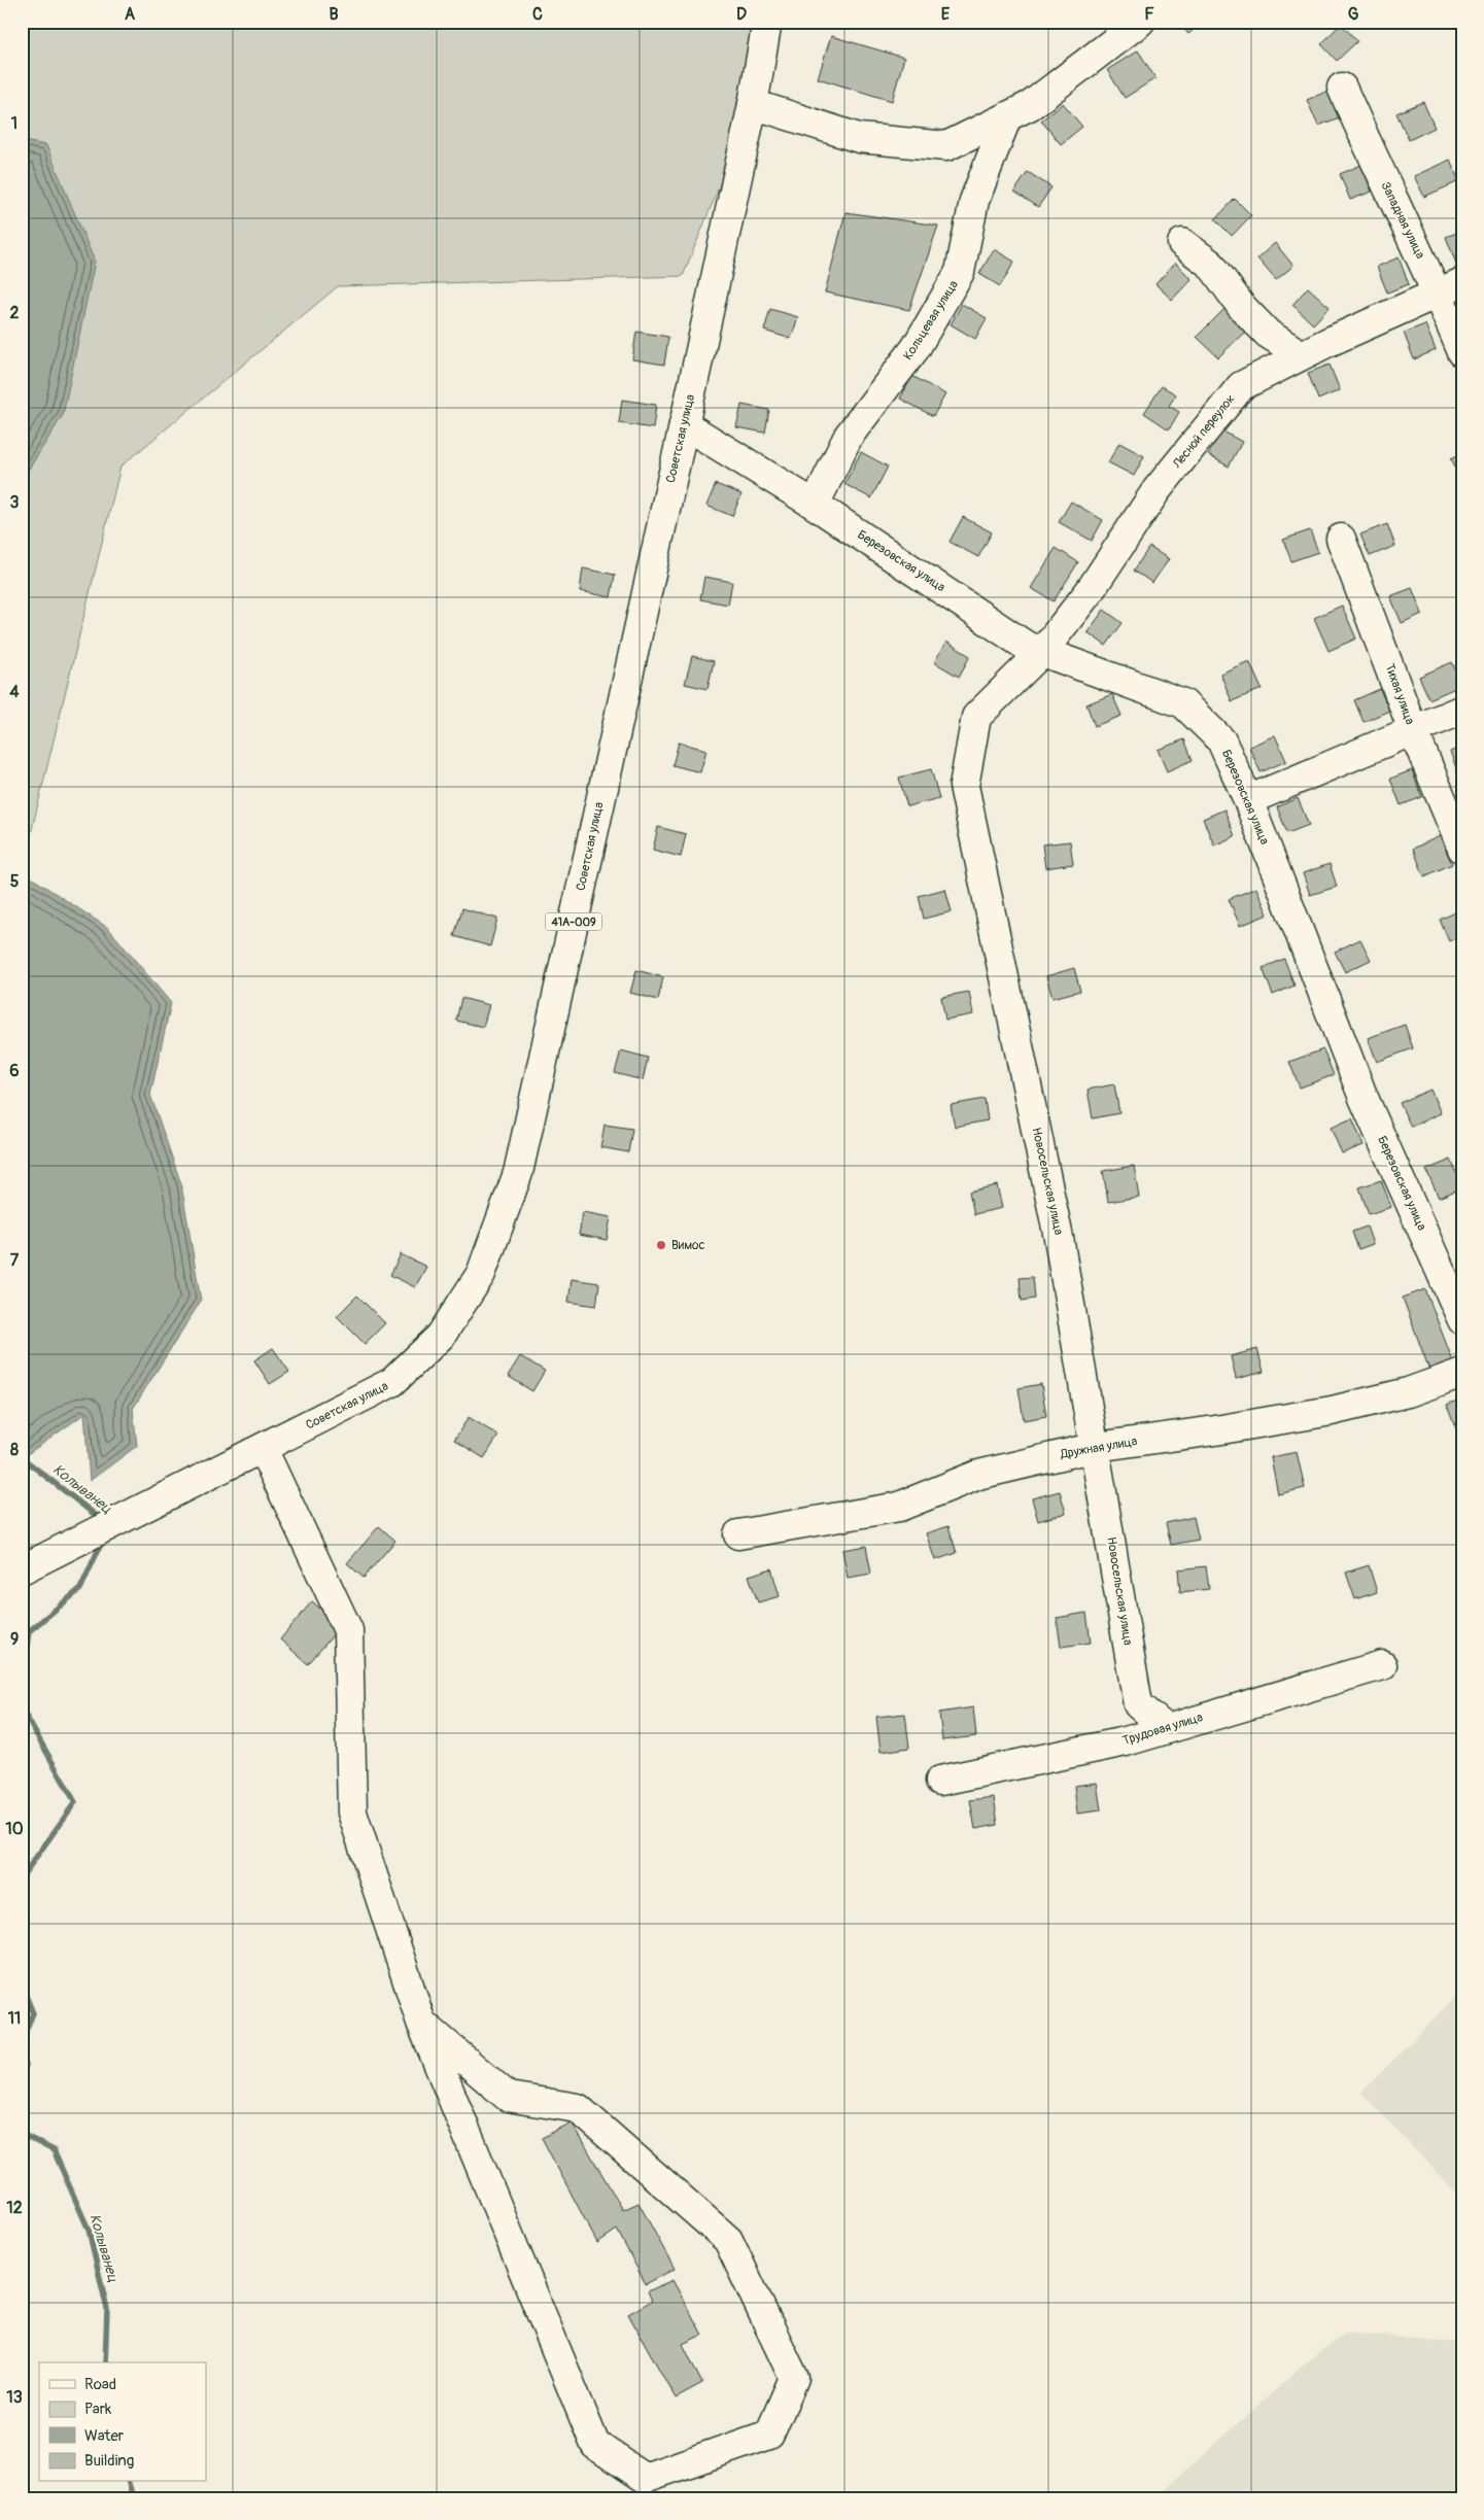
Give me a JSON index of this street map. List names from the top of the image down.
{
  "streets": {
    "street": [
      "Западная улица",
      "Кольцевая улица",
      "Лесной переулок",
      "Советская улица",
      "Березовская улица",
      "Тихая улица",
      "41А-009",
      "Новосельская улица",
      "Дружная улица",
      "Трудовая улица"
    ]
  },
  "crossings": [
    ["Западная улица", "Лесной переулок"],
    ["Кольцевая улица", "Березовская улица"],
    ["Лесной переулок", "Березовская улица"],
    ["Лесной переулок", "Новосельская улица"],
    ["Советская улица", "Березовская улица"],
    ["Березовская улица", "Новосельская улица"],
    ["Новосельская улица", "Дружная улица"],
    ["Новосельская улица", "Трудовая улица"]
  ],
  "water": ["Колыванец"],
  "places": ["Вимос"],
  "legend": [
    "Road",
    "Park",
    "Water",
    "Building"
  ],
  "grid": {
    "columns": [
      "A",
      "B",
      "C",
      "D",
      "E",
      "F",
      "G"
    ],
    "rows": [
      "1",
      "2",
      "3",
      "4",
      "5",
      "6",
      "7",
      "8",
      "9",
      "10",
      "11",
      "12",
      "13"
    ]
  }
}
